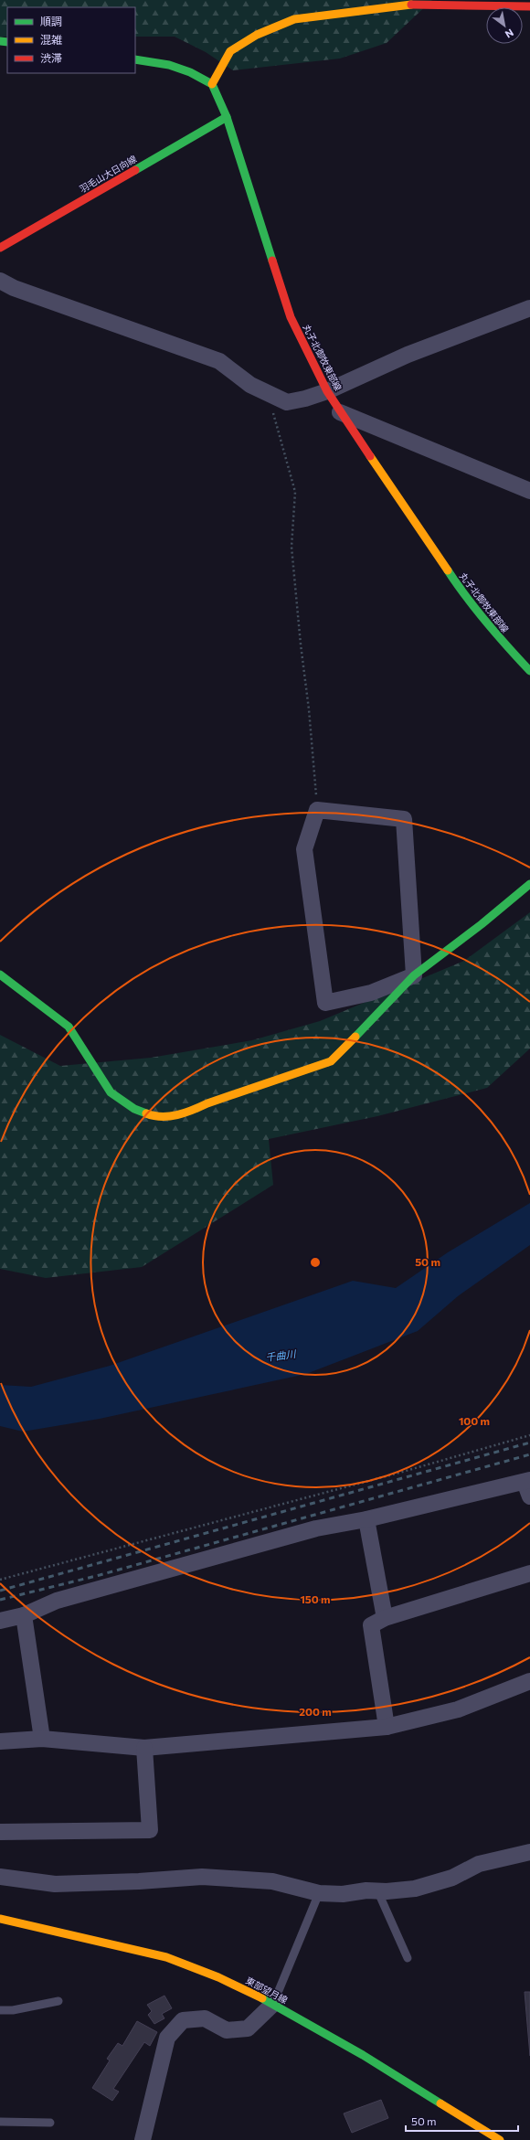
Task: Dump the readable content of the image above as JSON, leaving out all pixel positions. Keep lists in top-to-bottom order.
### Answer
{
  "streets": {
    "main road": ["羽毛山大日向線", "丸子北御牧東部線", "東部望月線"]
  },
  "crossings": [
    ["羽毛山大日向線", "丸子北御牧東部線"]
  ],
  "water": ["千曲川"],
  "legend": ["順調", "混雑", "渋滞"],
  "scale_bar": "50 m",
  "north": "bottom right",
  "rings": [
    "50 m",
    "100 m",
    "150 m",
    "200 m"
  ]
}
